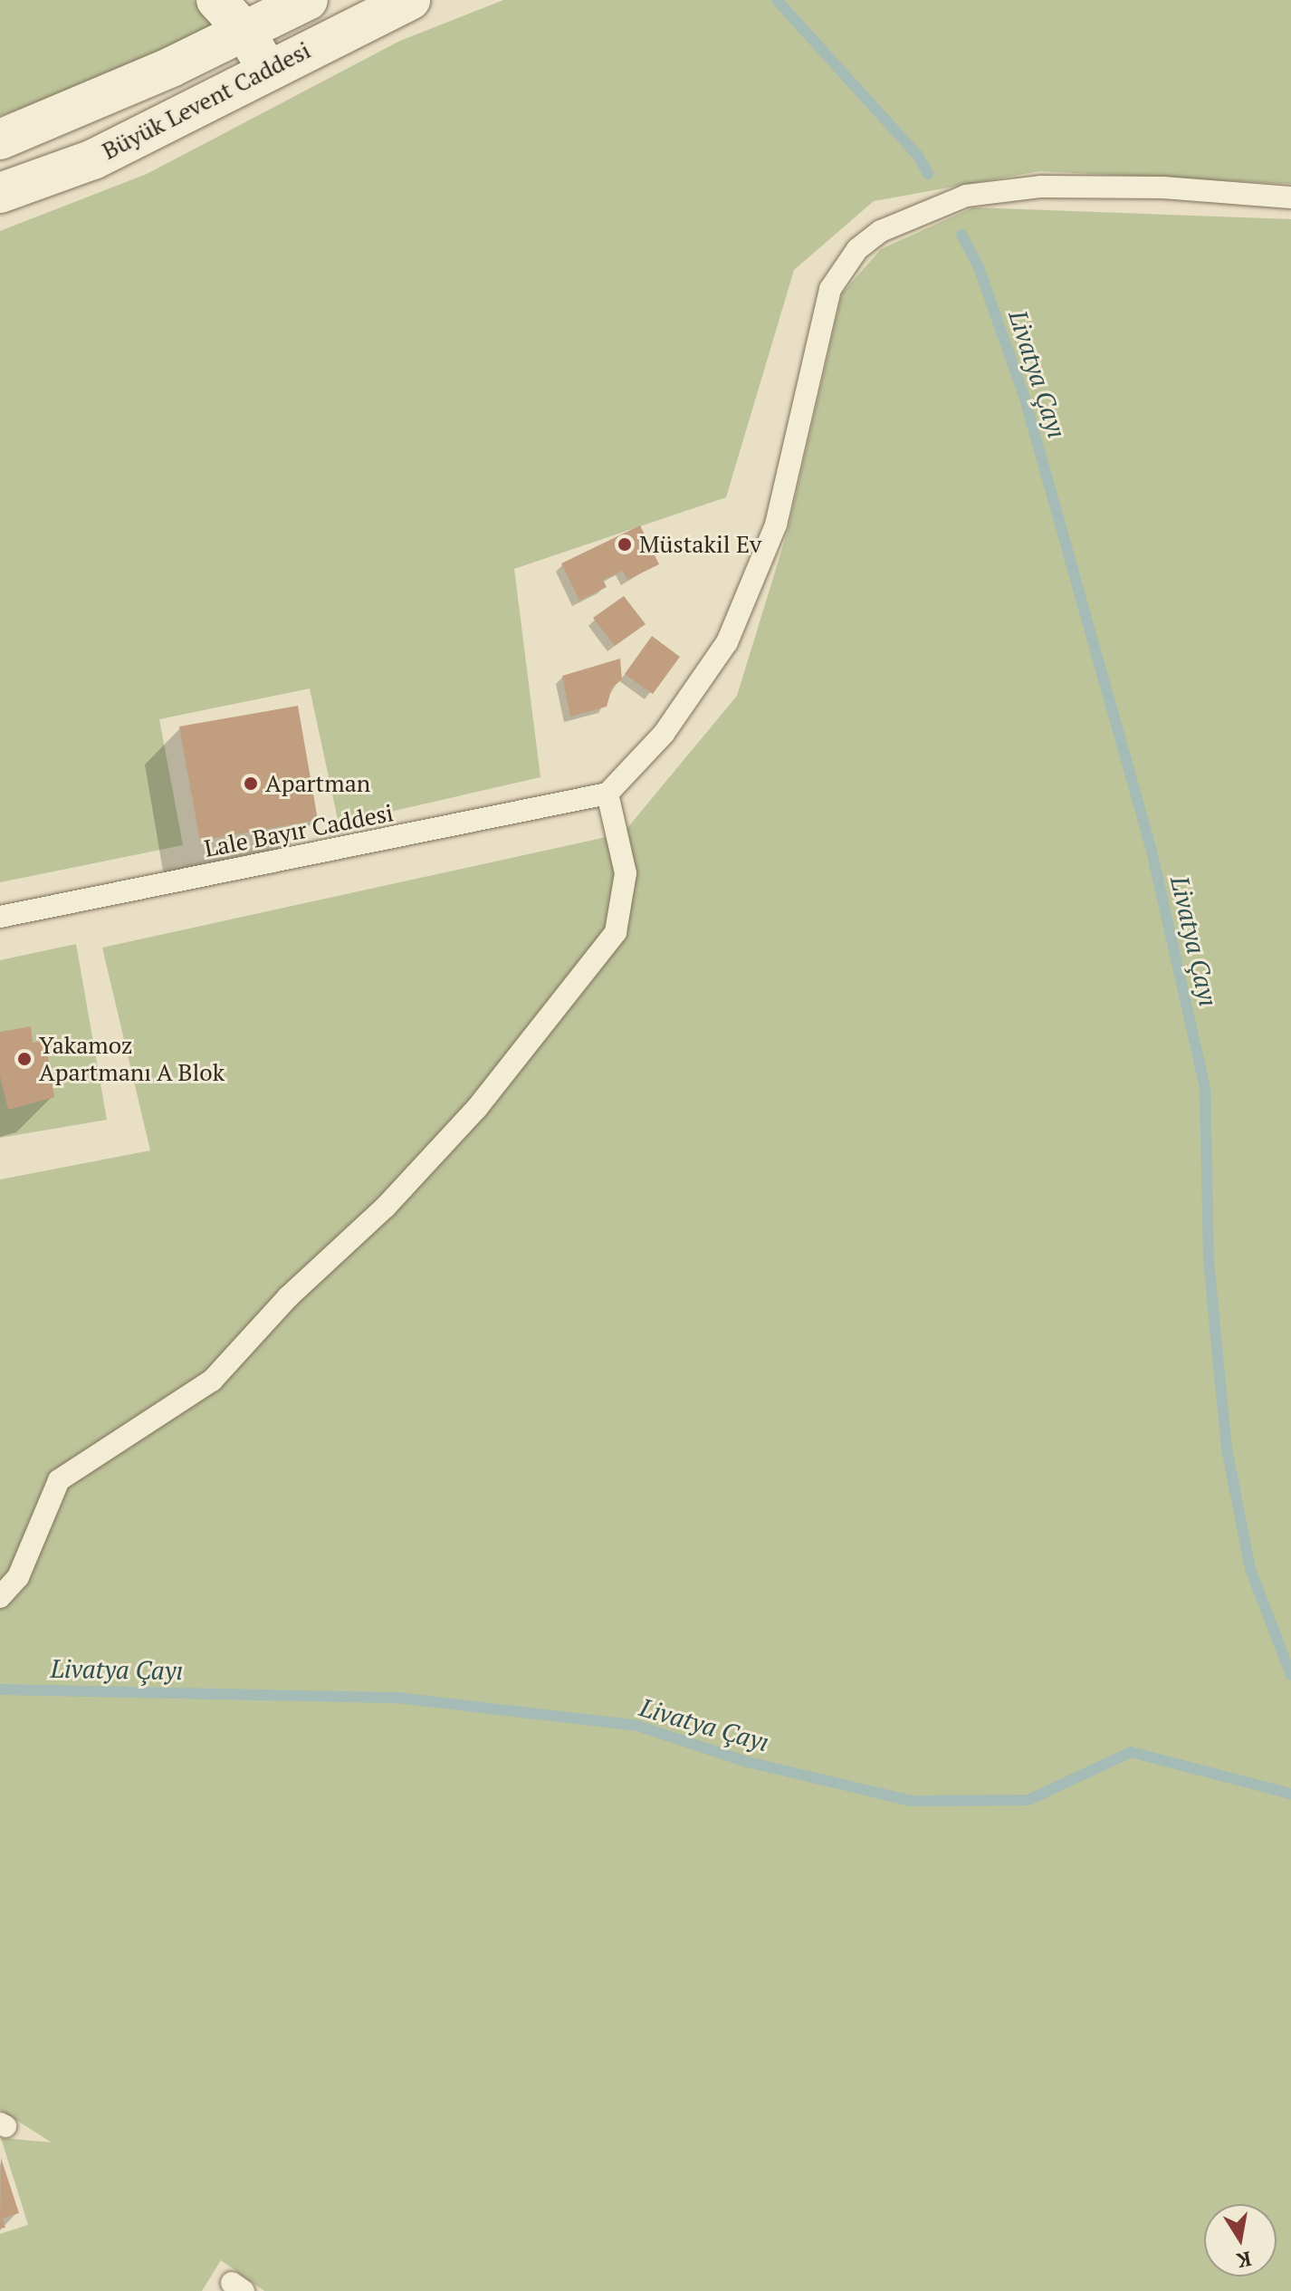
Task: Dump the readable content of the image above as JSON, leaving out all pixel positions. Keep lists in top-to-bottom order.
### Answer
{
  "streets": {
    "street": ["Büyük Levent Caddesi"],
    "lane": ["Lale Bayır Caddesi"]
  },
  "water": ["Livatya Çayı"],
  "places": ["Müstakil Ev", "Apartman", "Yakamoz Apartmanı A Blok"],
  "north": "bottom"
}
